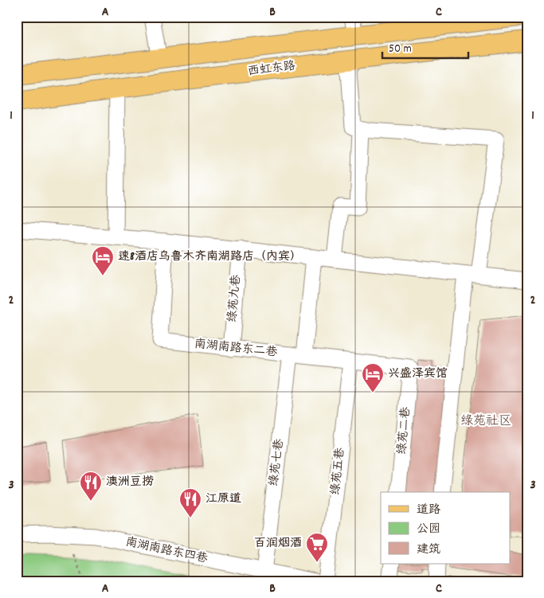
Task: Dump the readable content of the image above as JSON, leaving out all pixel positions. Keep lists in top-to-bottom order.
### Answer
{
  "streets": {
    "main road": ["西虹东路"],
    "street": [
      "绿苑九巷",
      "南湖南路东二巷",
      "绿苑二巷",
      "绿苑七巷",
      "绿苑五巷",
      "南湖南路东四巷"
    ]
  },
  "crossings": [
    ["绿苑九巷", "南湖南路东二巷"],
    ["南湖南路东二巷", "绿苑二巷"],
    ["南湖南路东二巷", "绿苑七巷"],
    ["南湖南路东二巷", "绿苑五巷"],
    ["绿苑七巷", "南湖南路东四巷"]
  ],
  "districts": ["绿苑社区"],
  "places": {
    "hotel": ["速8酒店乌鲁木齐南湖路店（内宾）", "兴盛泽宾馆"],
    "restaurant": ["澳洲豆捞", "江原道"],
    "supermarket": ["百润烟酒"]
  },
  "legend": ["道路", "公园", "建筑"],
  "scale_bar": "50 m",
  "grid": {
    "columns": ["A", "B", "C"],
    "rows": ["1", "2", "3"]
  }
}
